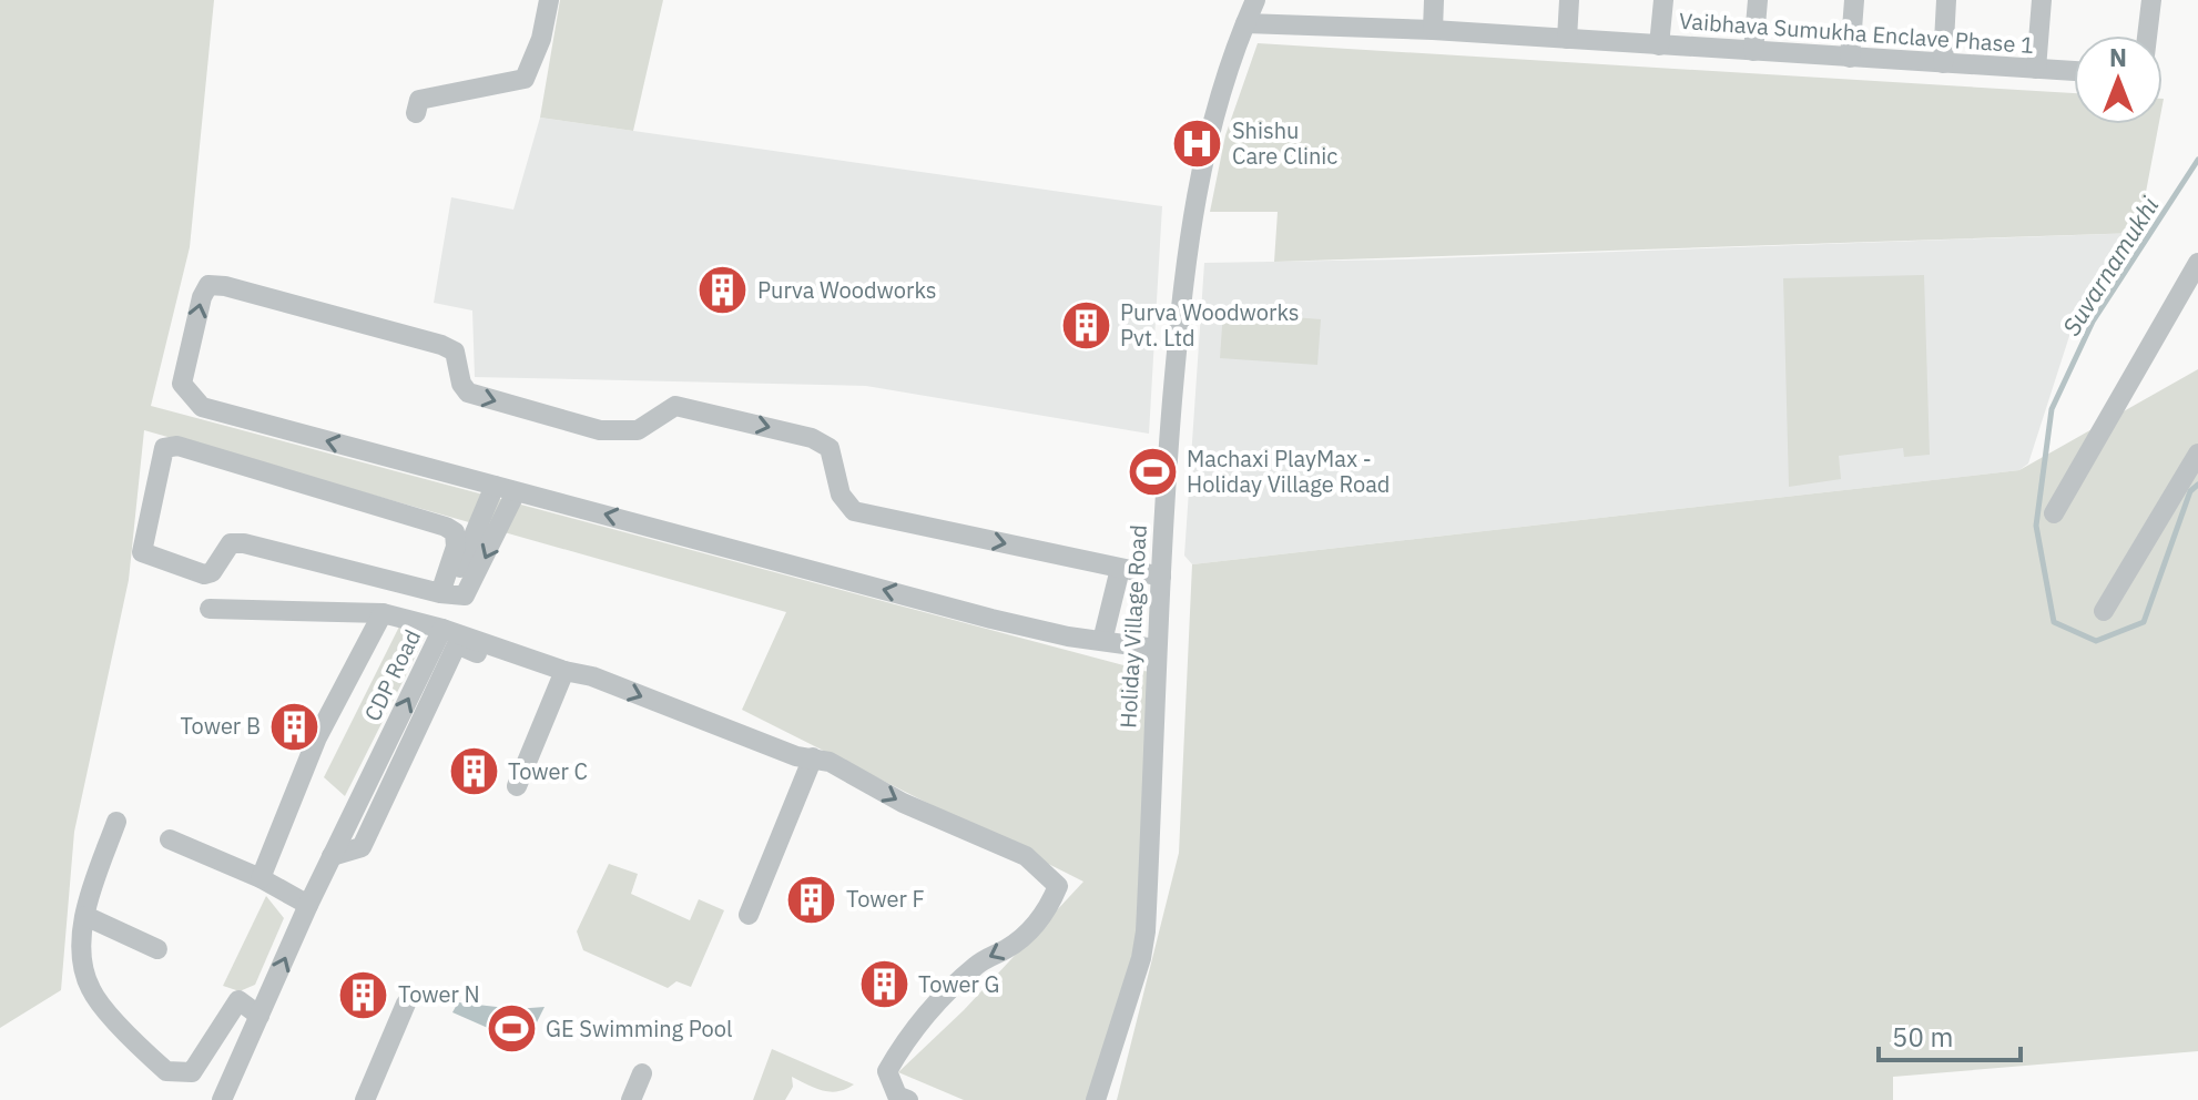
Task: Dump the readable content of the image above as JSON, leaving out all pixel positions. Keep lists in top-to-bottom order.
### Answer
{
  "streets": {
    "street": ["Vaibhava Sumukha Enclave Phase 1", "Holiday Village Road", "CDP Road"]
  },
  "crossings": [
    ["Vaibhava Sumukha Enclave Phase 1", "Holiday Village Road"]
  ],
  "water": ["Suvarnamukhi"],
  "places": {
    "hospital": ["Shishu Care Clinic"],
    "building": [
      "Purva Woodworks",
      "Purva Woodworks Pvt. Ltd",
      "Tower B",
      "Tower C",
      "Tower F",
      "Tower G",
      "Tower N"
    ],
    "sports": ["Machaxi PlayMax - Holiday Village Road", "GE Swimming Pool"]
  },
  "scale_bar": "50 m",
  "north": "top"
}
